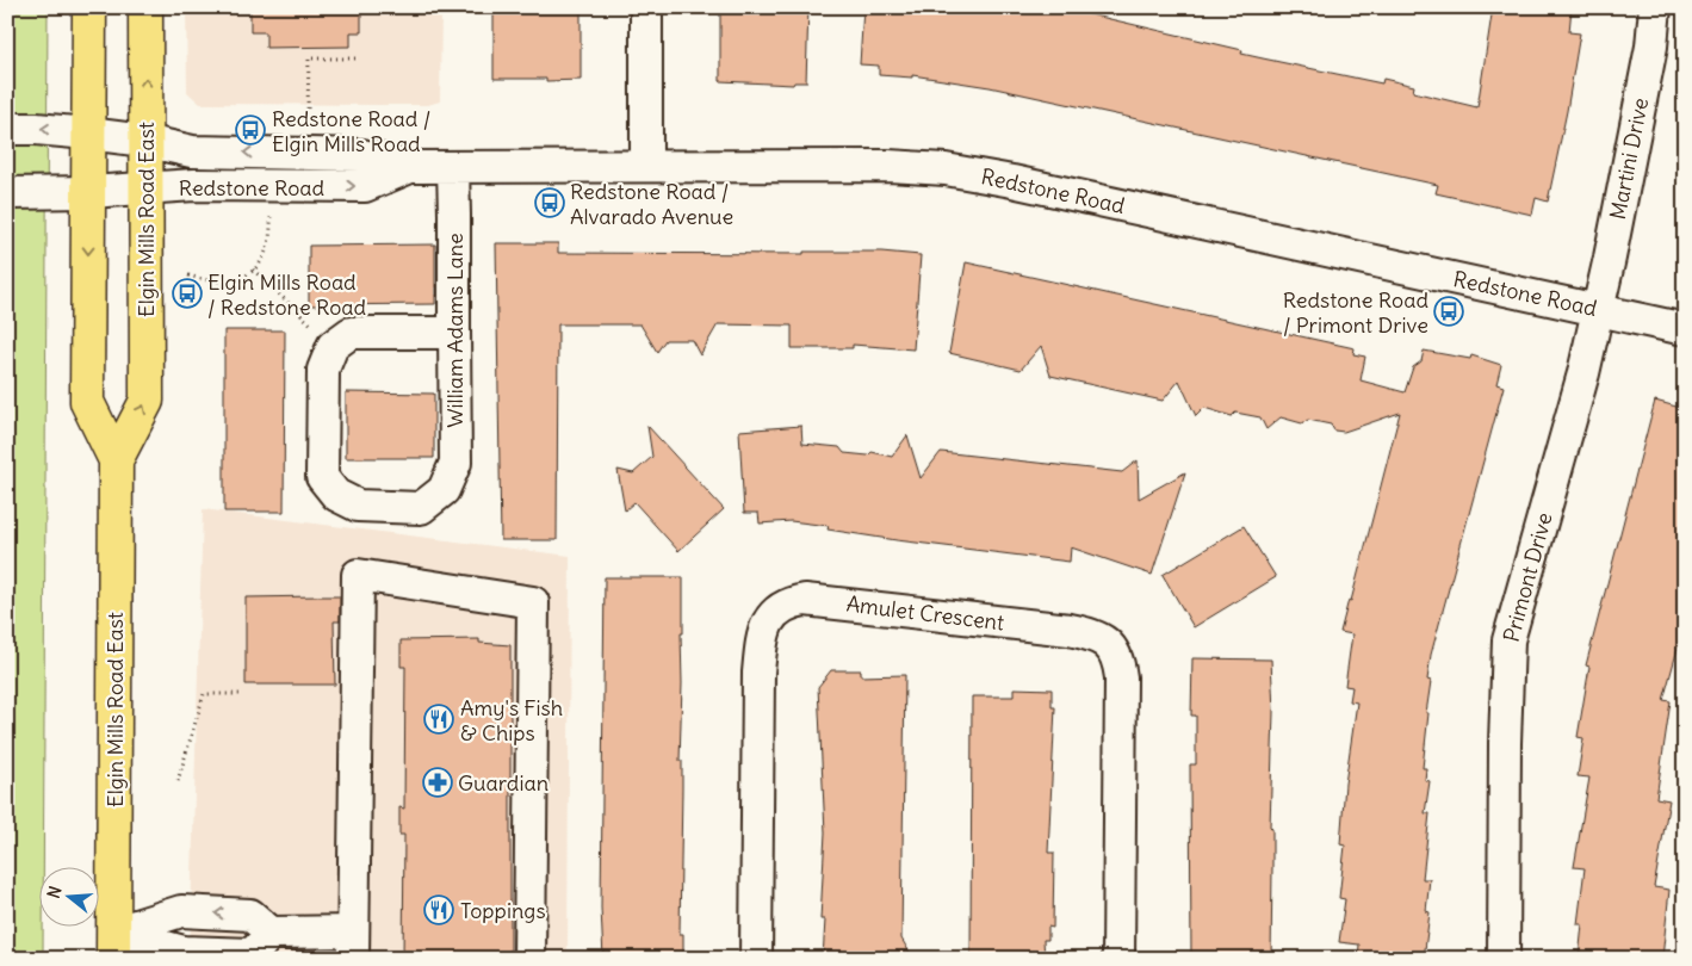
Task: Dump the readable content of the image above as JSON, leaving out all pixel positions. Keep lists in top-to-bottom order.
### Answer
{
  "streets": {
    "main road": ["Elgin Mills Road East"],
    "street": [
      "Martini Drive",
      "Redstone Road",
      "William Adams Lane",
      "Primont Drive",
      "Amulet Crescent"
    ]
  },
  "crossings": [
    ["Martini Drive", "Redstone Road"],
    ["Martini Drive", "Primont Drive"],
    ["Redstone Road", "Elgin Mills Road East"],
    ["Redstone Road", "William Adams Lane"],
    ["Redstone Road", "Primont Drive"]
  ],
  "places": {
    "bus stop": [
      "Redstone Road / Elgin Mills Road",
      "Redstone Road / Alvarado Avenue",
      "Elgin Mills Road / Redstone Road",
      "Redstone Road / Primont Drive"
    ],
    "restaurant": ["Amy's Fish & Chips", "Toppings"],
    "pharmacy": ["Guardian"]
  },
  "north": "left"
}
